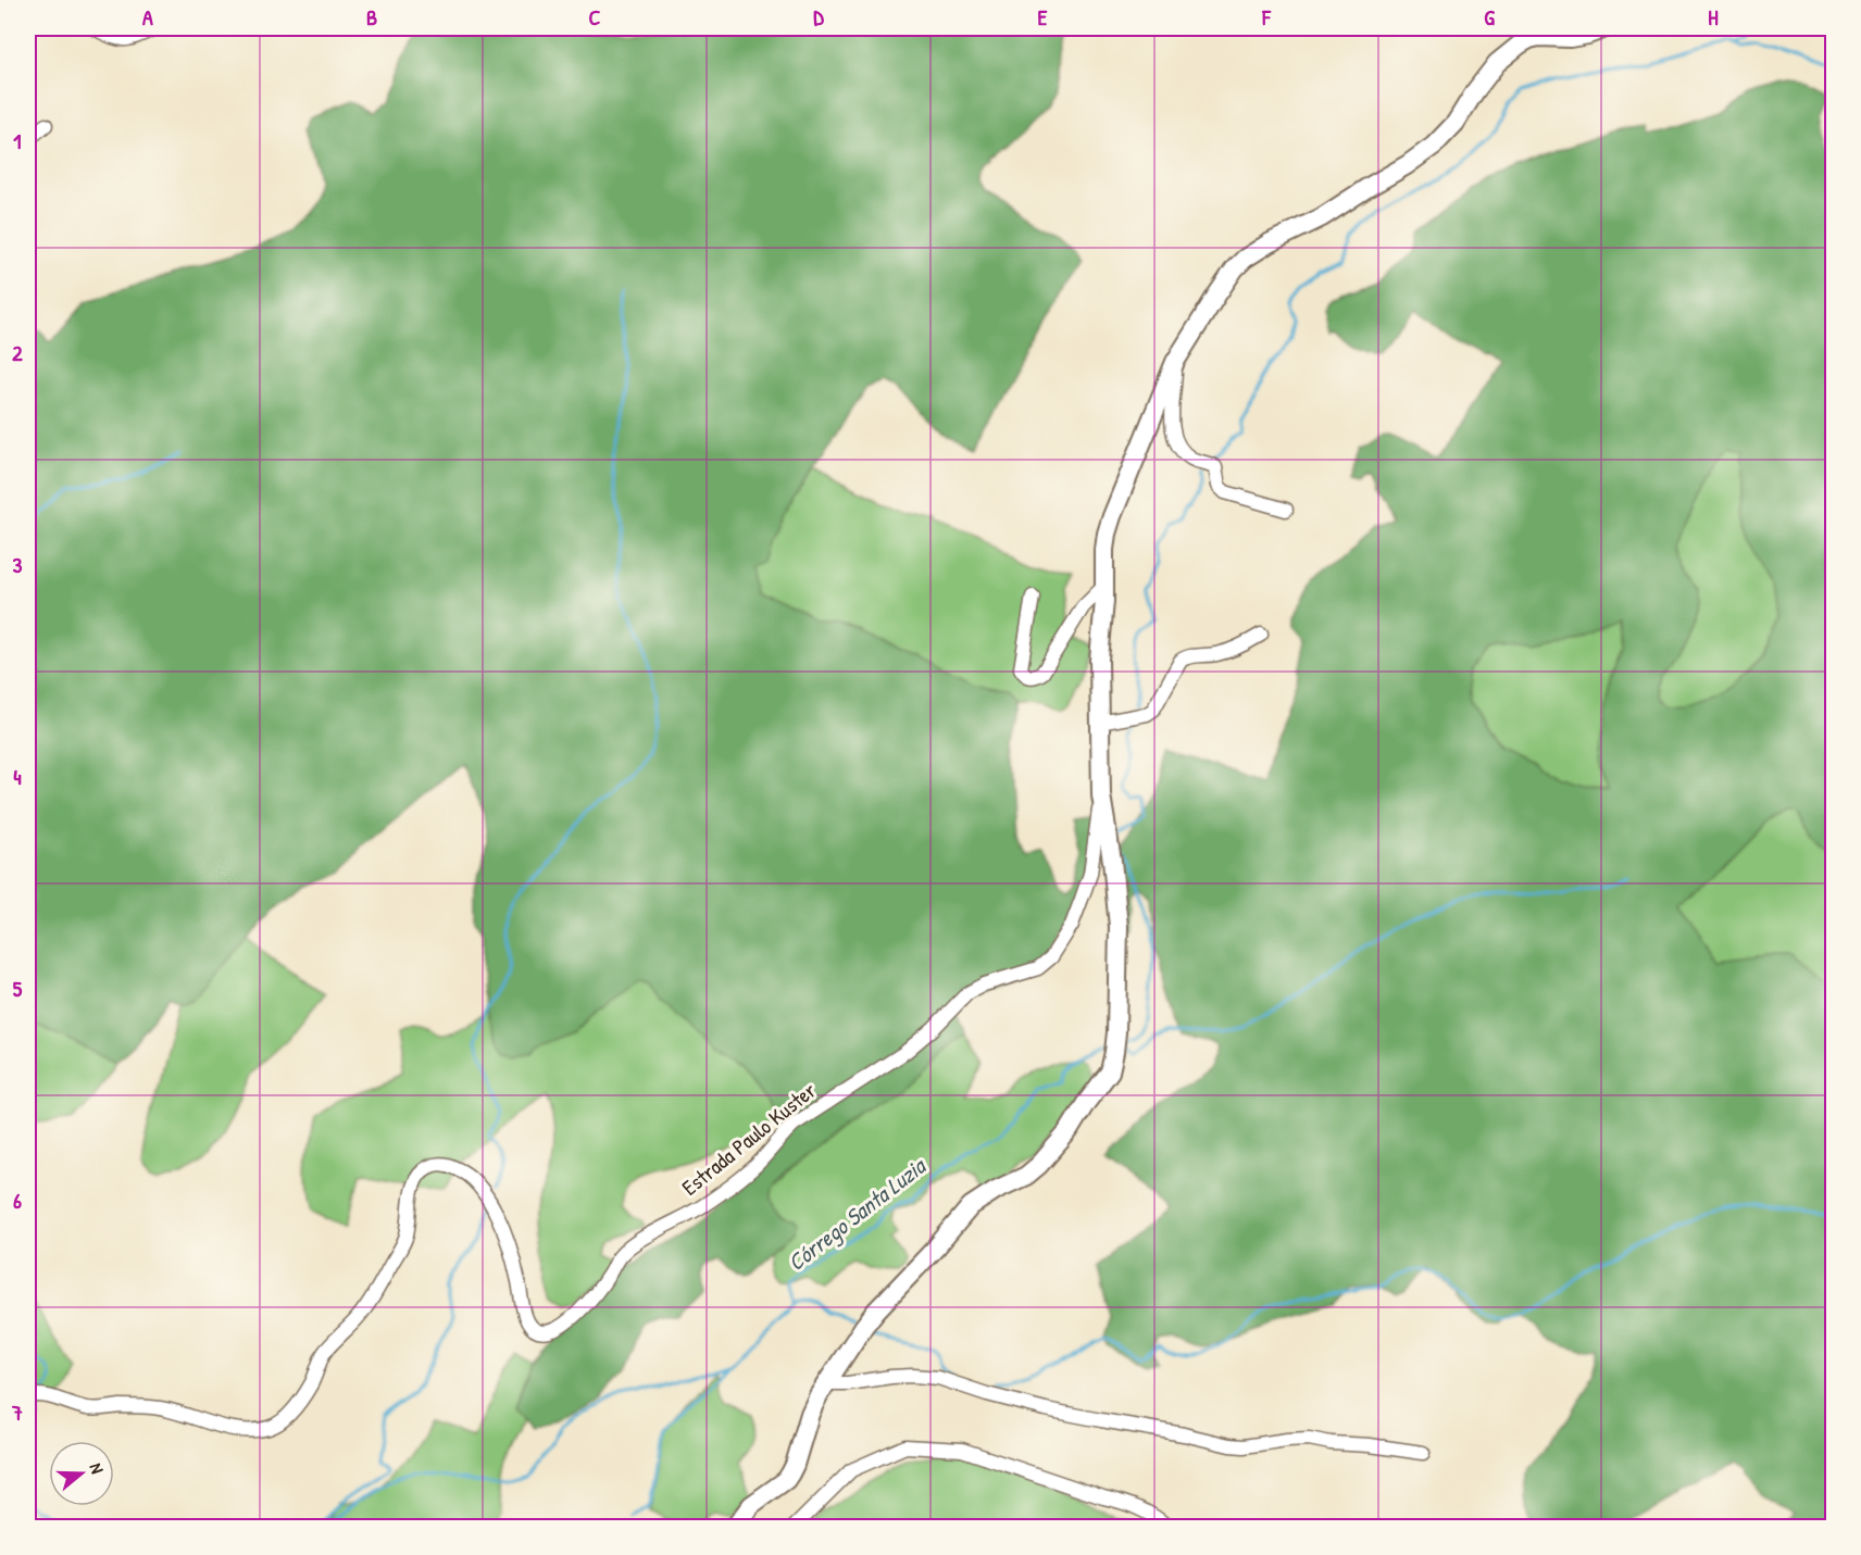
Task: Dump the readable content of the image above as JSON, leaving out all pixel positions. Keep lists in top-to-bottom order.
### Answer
{
  "streets": {
    "street": ["Estrada Paulo Kuster"]
  },
  "water": ["Córrego Santa Luzia"],
  "north": "right",
  "grid": {
    "columns": [
      "A",
      "B",
      "C",
      "D",
      "E",
      "F",
      "G",
      "H"
    ],
    "rows": [
      "1",
      "2",
      "3",
      "4",
      "5",
      "6",
      "7"
    ]
  }
}
